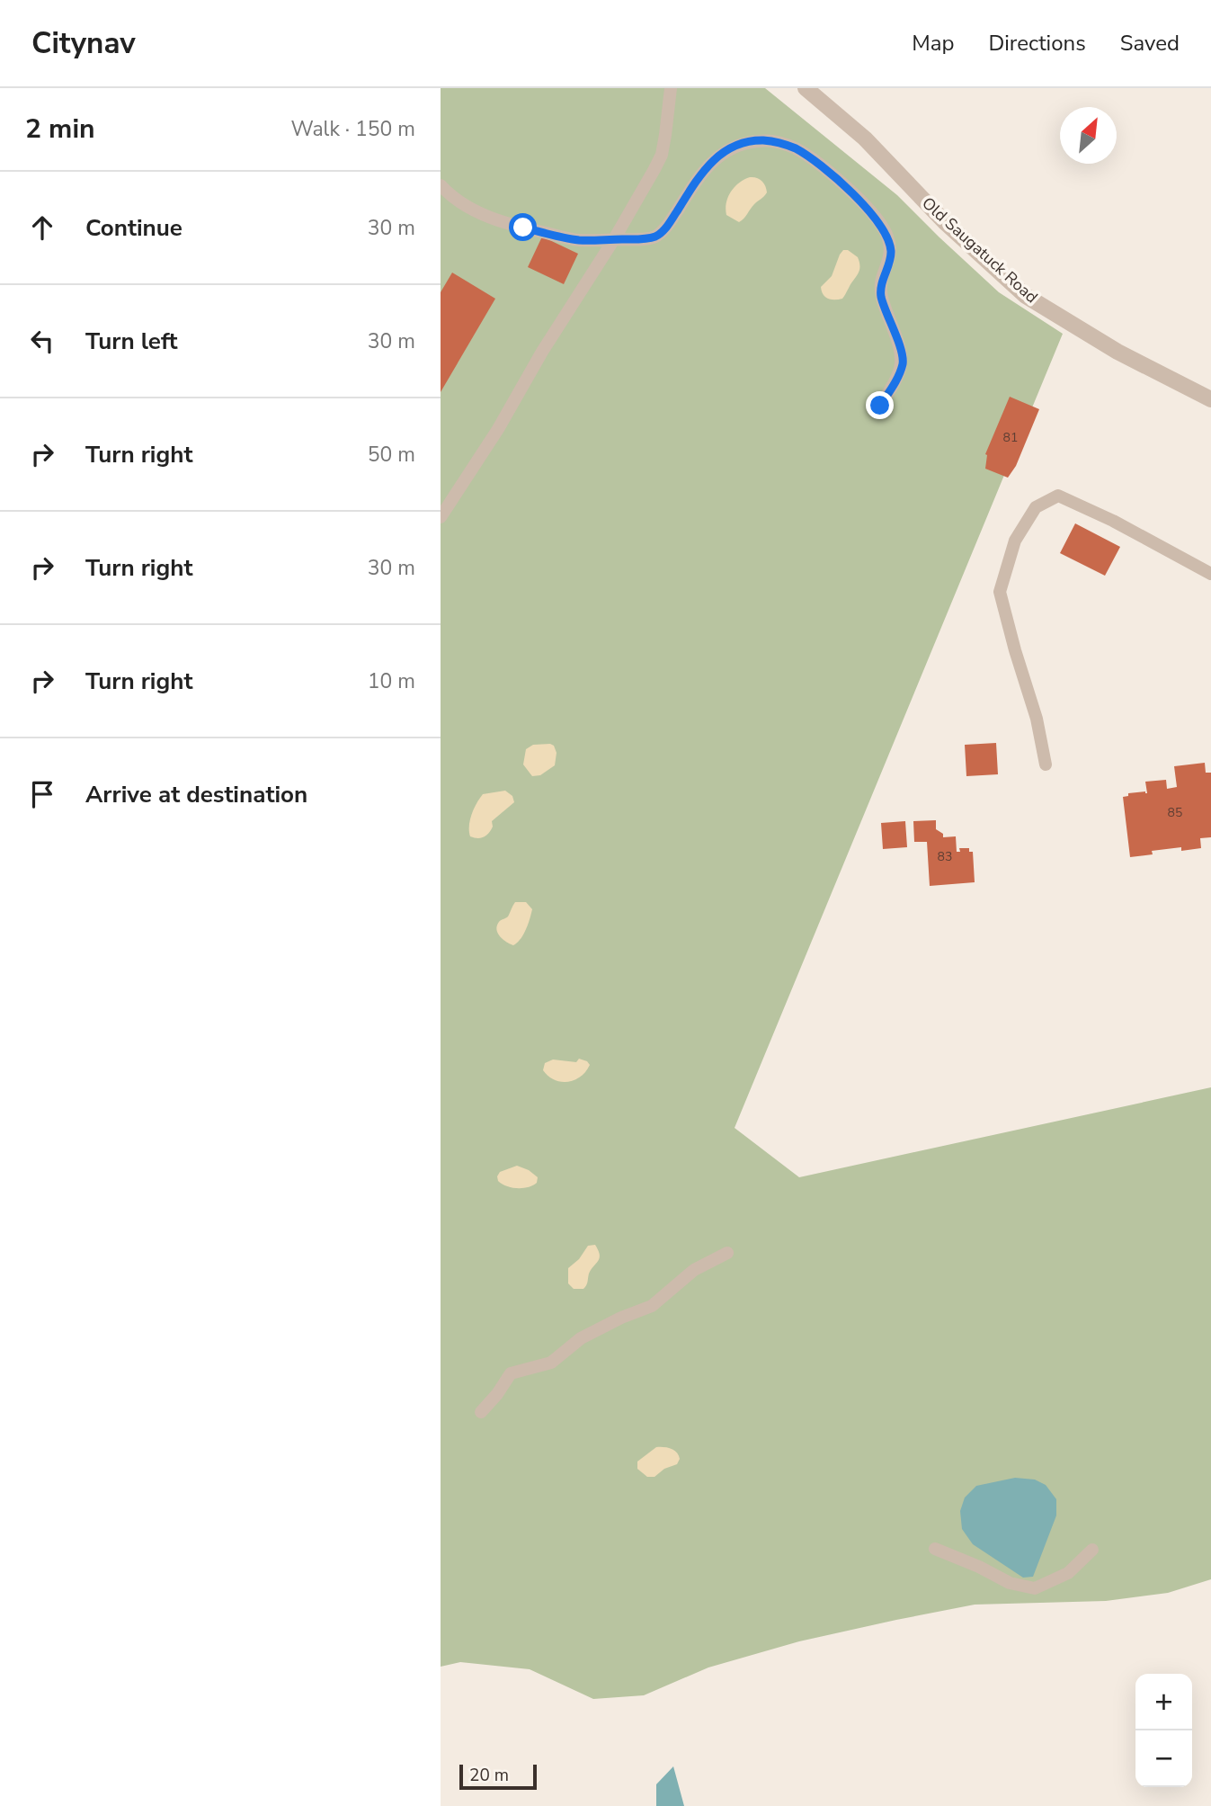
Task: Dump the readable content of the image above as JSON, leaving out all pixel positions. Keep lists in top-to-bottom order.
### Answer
{
  "streets": {
    "street": ["Old Saugatuck Road"]
  },
  "house_numbers": ["81", "85", "83"],
  "scale_bar": "20 m",
  "north": "top right",
  "page": {
    "header": "Citynav",
    "nav": ["Map", "Directions", "Saved"],
    "heading": ["2 min", "Walk · 150 m"],
    "list": [
      ["Continue", "30 m"],
      ["Turn left", "30 m"],
      ["Turn right", "50 m"],
      ["Turn right", "30 m"],
      ["Turn right", "10 m"],
      "Arrive at destination"
    ],
    "map_buttons": ["+", "−"],
    "scale": "20 m"
  }
}
